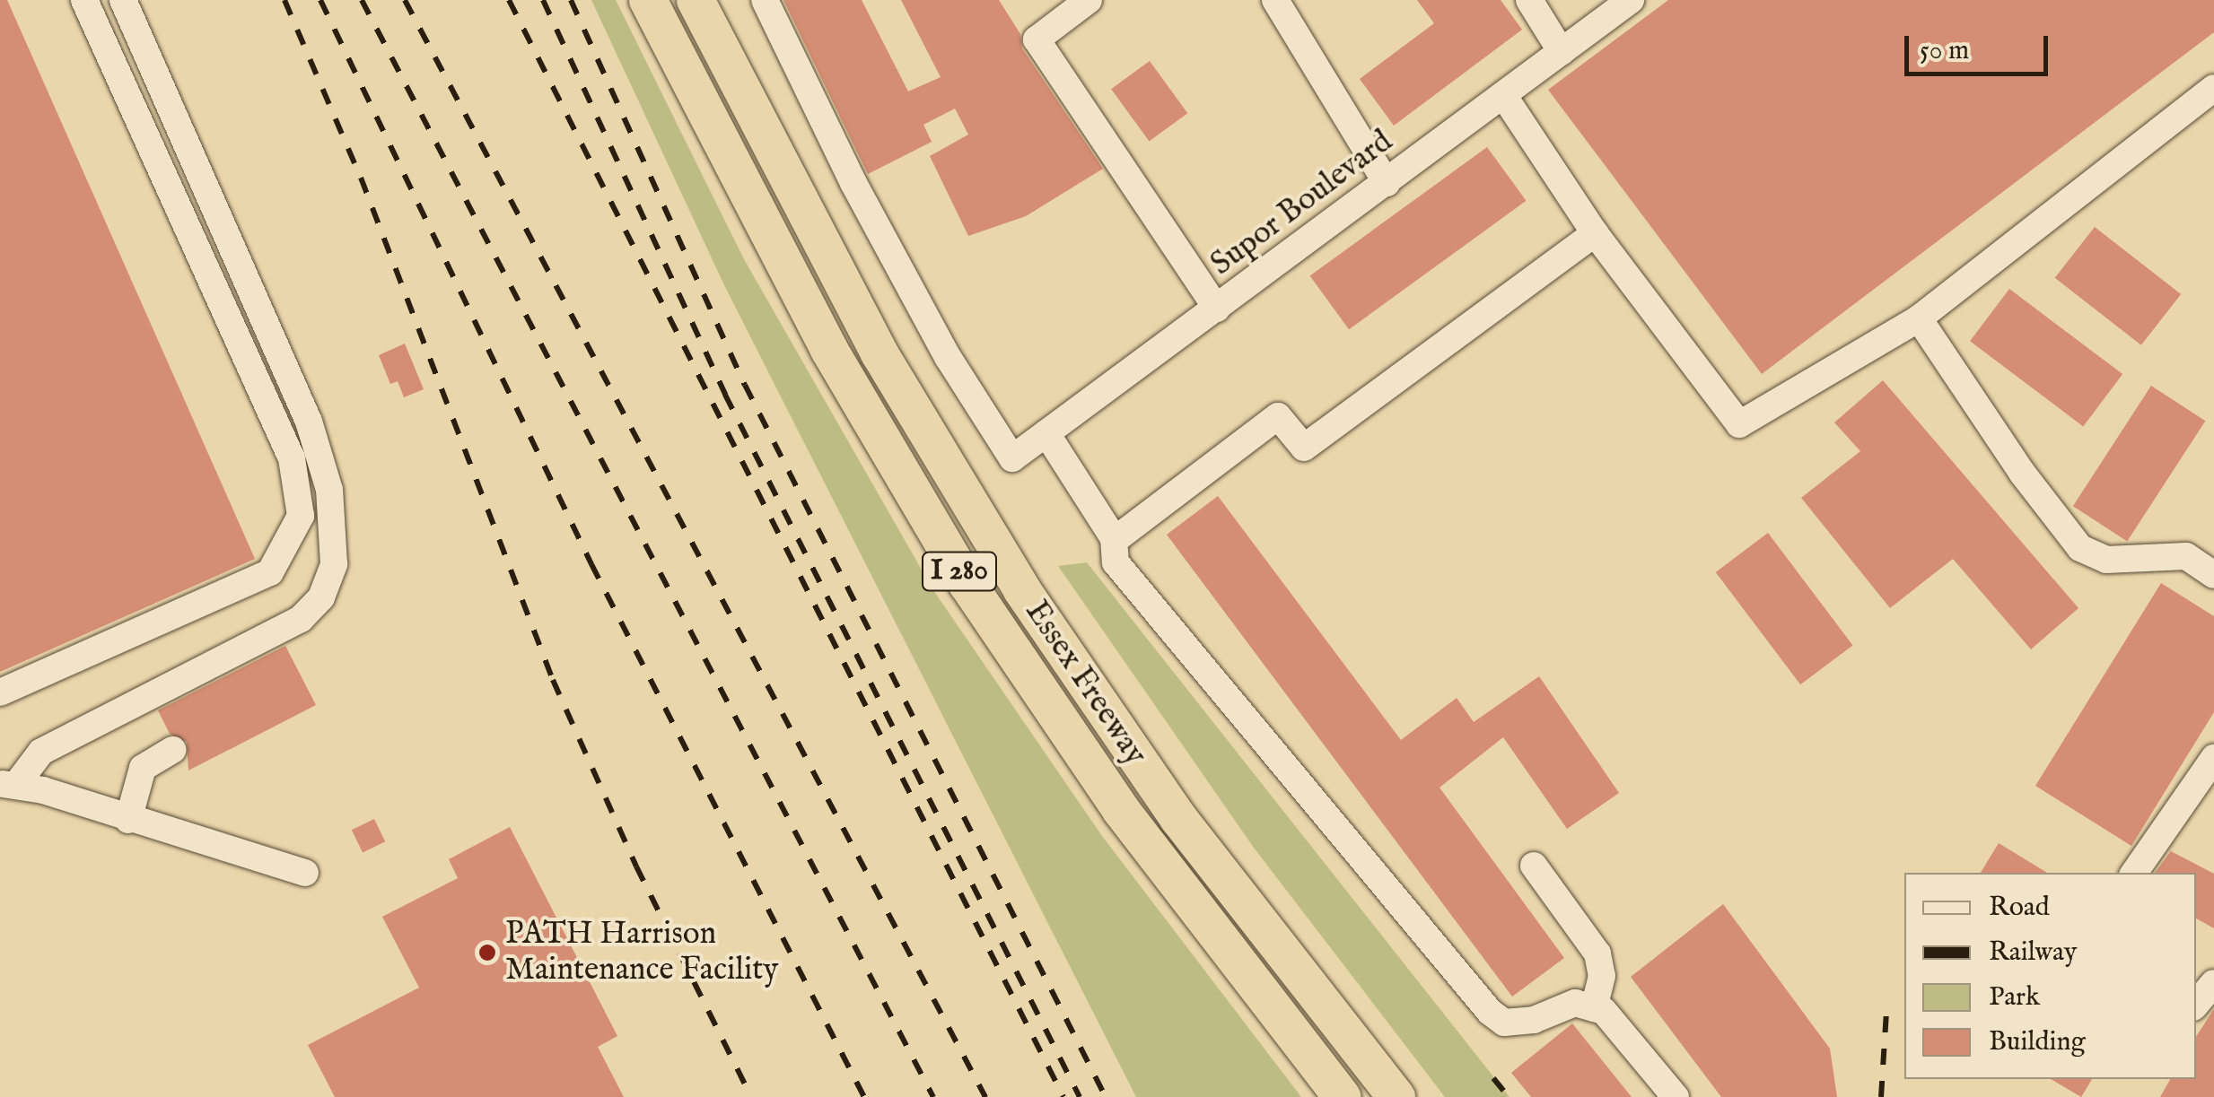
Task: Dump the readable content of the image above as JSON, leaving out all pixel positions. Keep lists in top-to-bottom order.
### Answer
{
  "streets": {
    "highway": ["I 280", "Essex Freeway"],
    "street": ["Supor Boulevard"]
  },
  "places": ["PATH Harrison Maintenance Facility"],
  "legend": [
    "Road",
    "Railway",
    "Park",
    "Building"
  ],
  "scale_bar": "50 m"
}
